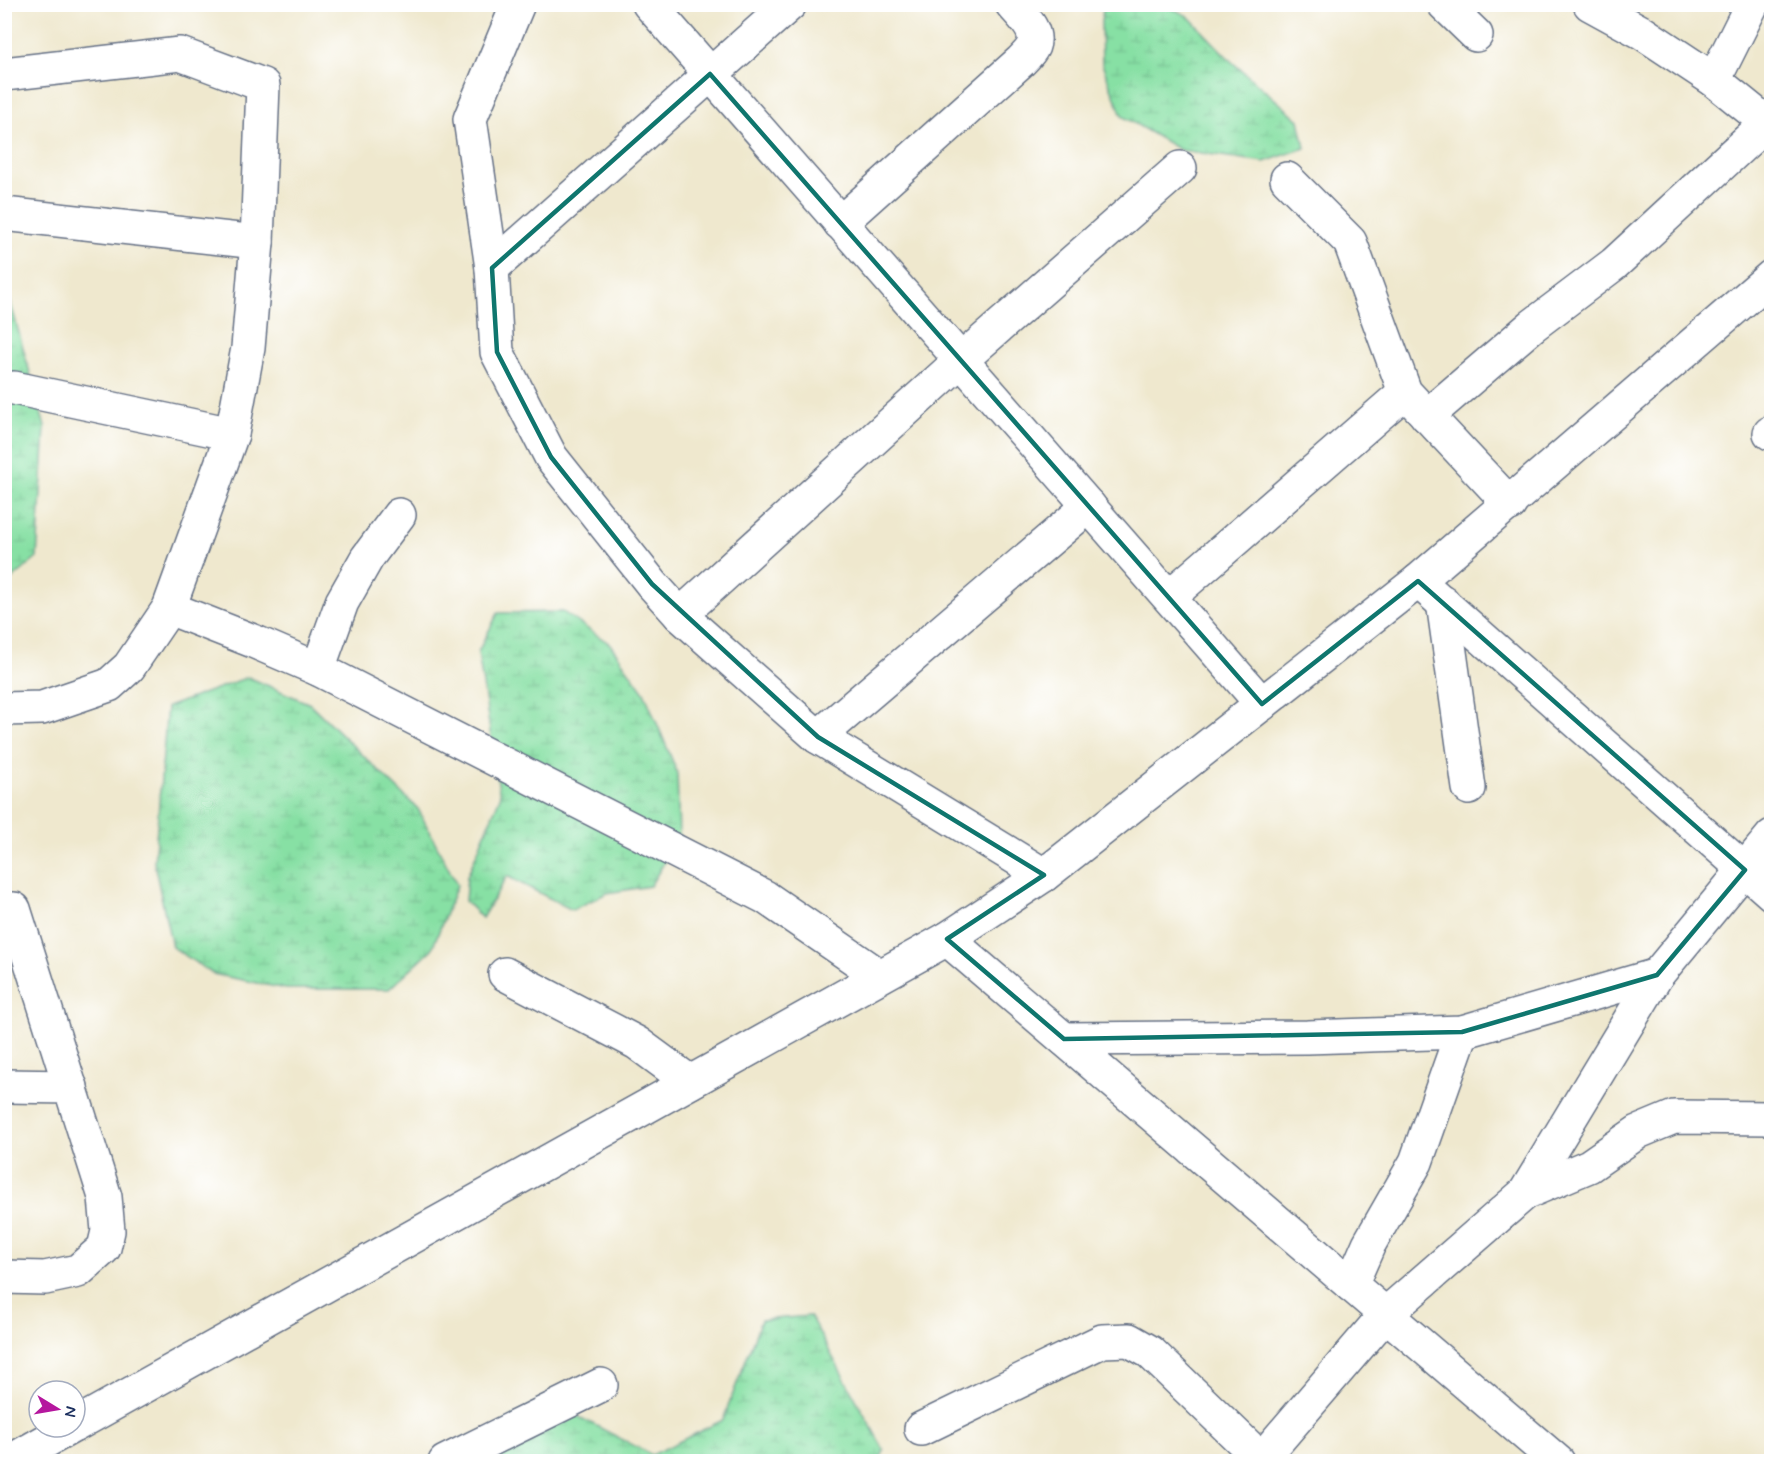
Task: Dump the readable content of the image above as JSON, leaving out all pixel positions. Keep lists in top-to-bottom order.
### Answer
{
  "north": "right"
}
